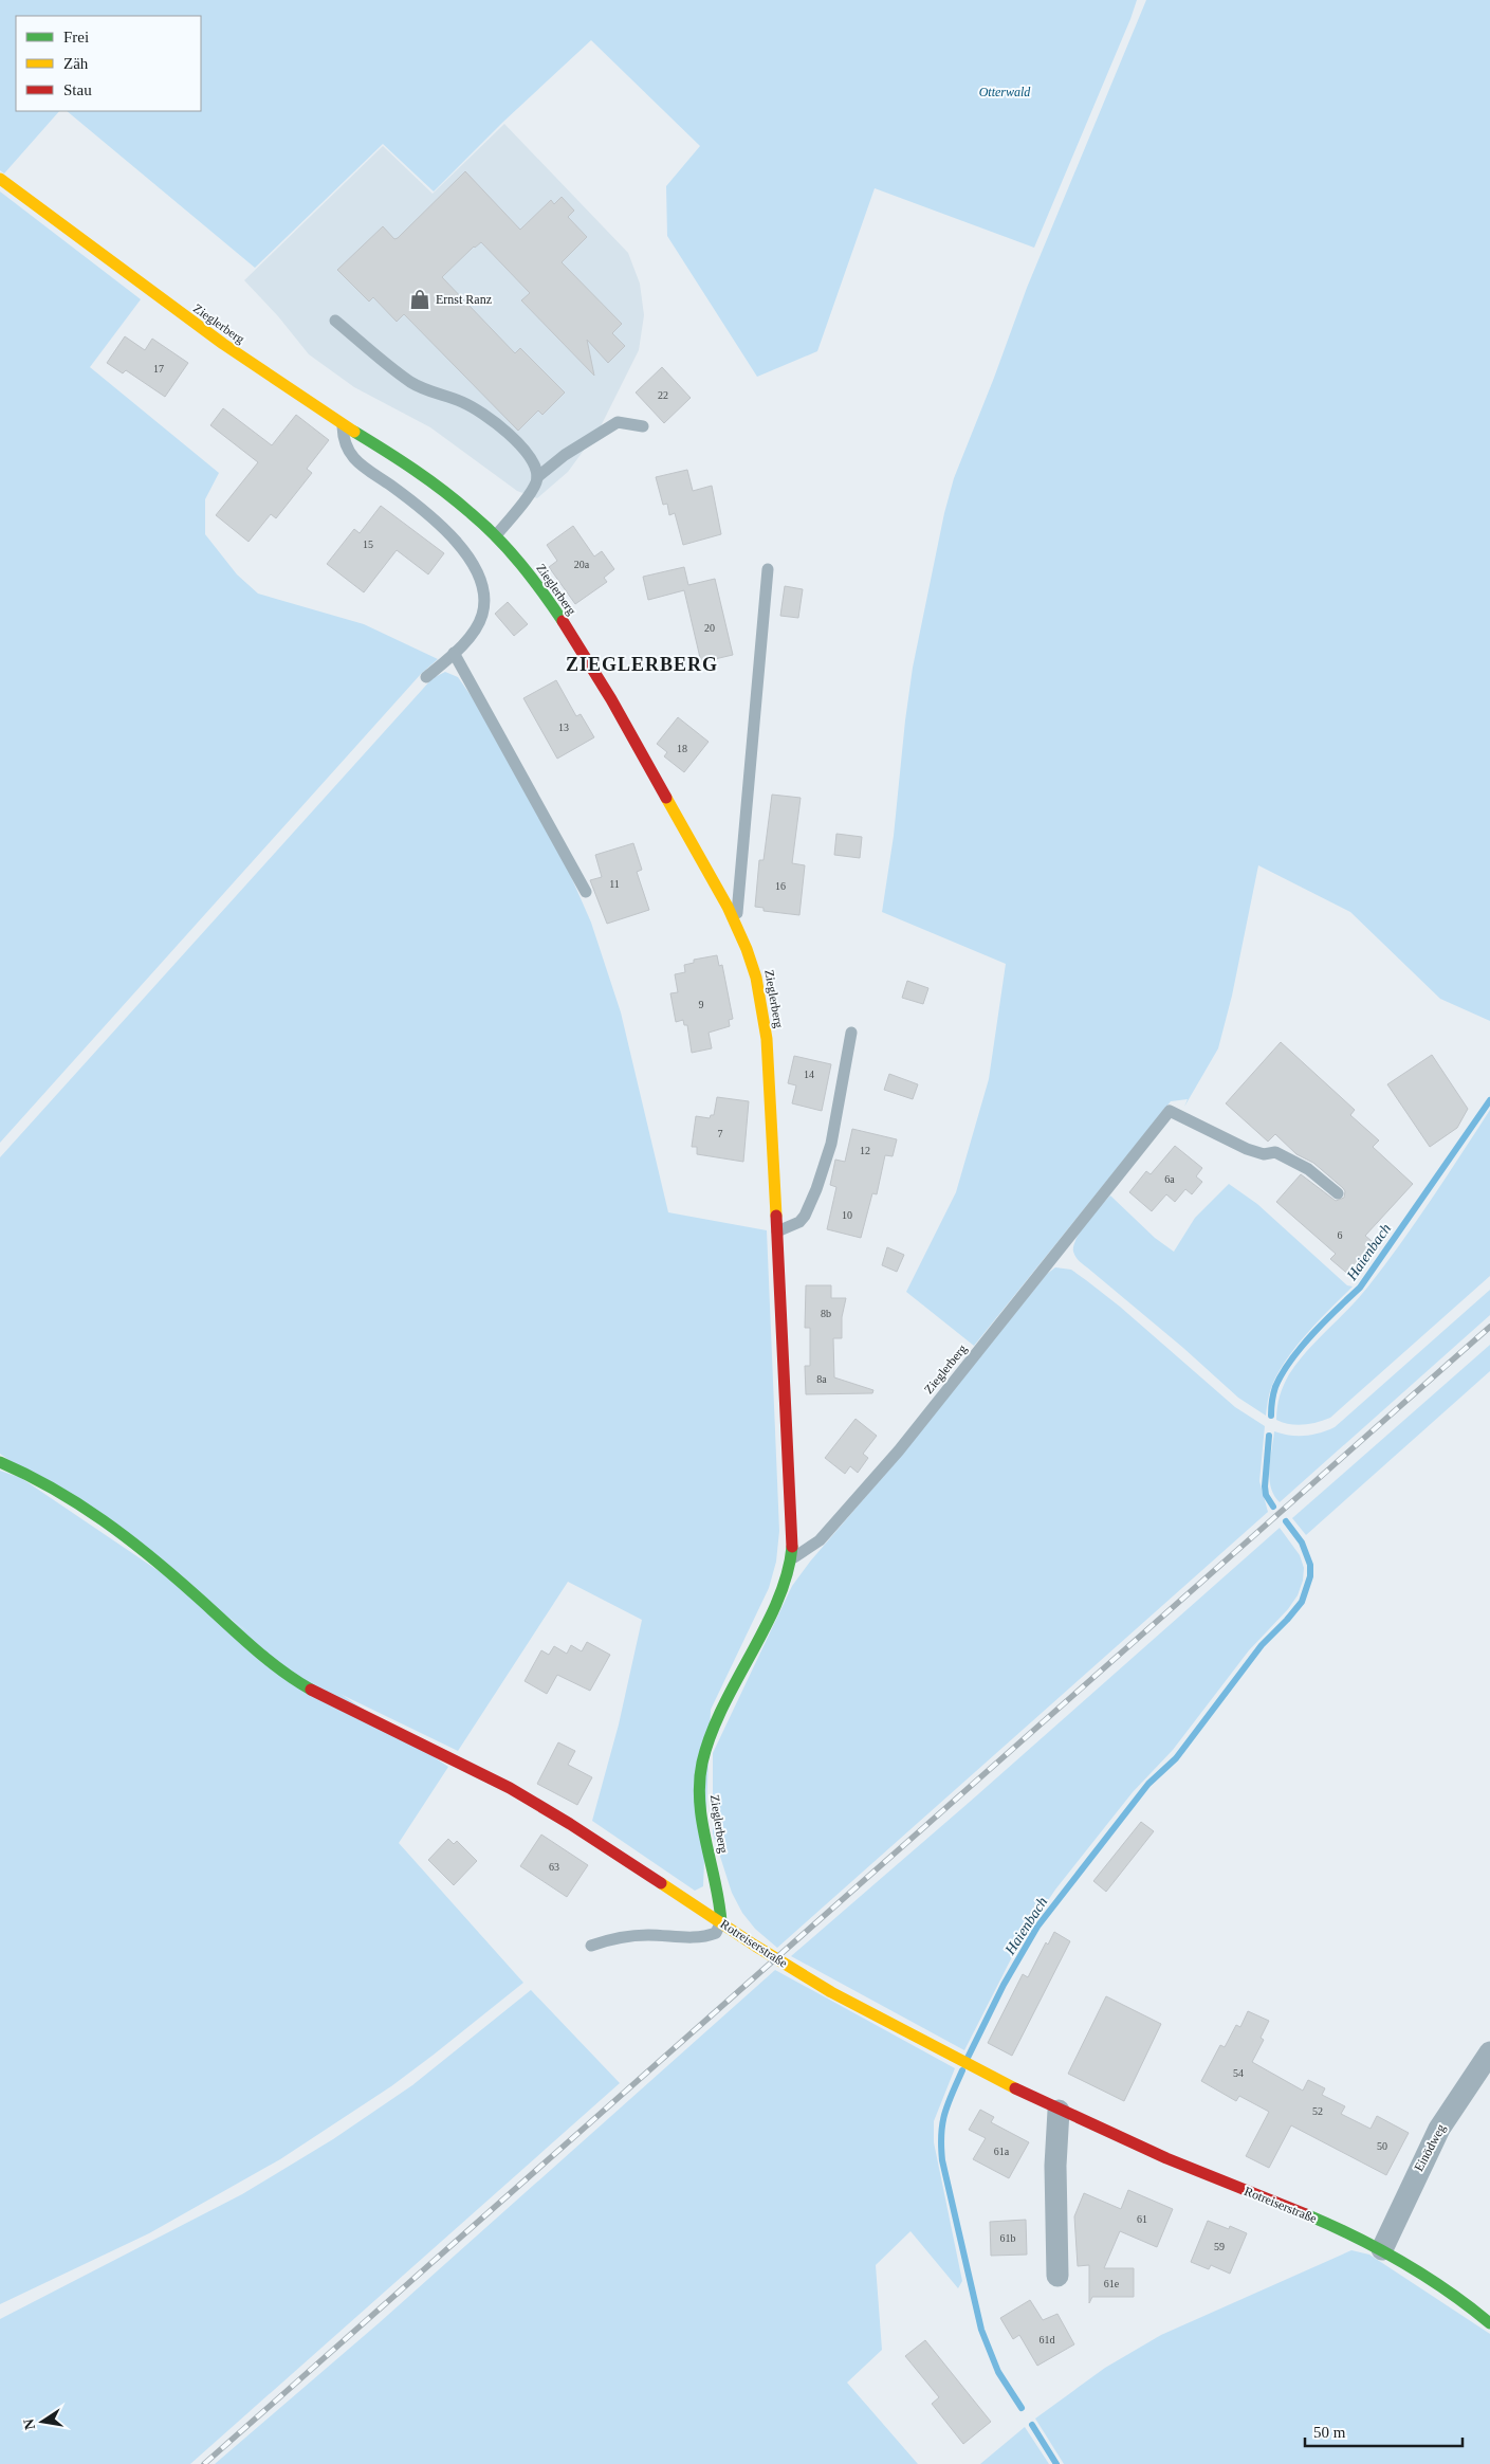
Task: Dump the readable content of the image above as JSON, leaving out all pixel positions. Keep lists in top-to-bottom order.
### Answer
{
  "streets": {
    "street": ["Zieglerberg", "Rotreiserstraße", "Einödweg"]
  },
  "crossings": [
    ["Zieglerberg", "Rotreiserstraße"],
    ["Rotreiserstraße", "Einödweg"]
  ],
  "districts": ["ZIEGLERBERG"],
  "water": ["Haienbach"],
  "parks": ["Otterwald"],
  "places": {
    "shop": ["Ernst Ranz"]
  },
  "house_numbers": [
    "17",
    "22",
    "15",
    "20a",
    "20",
    "13",
    "18",
    "11",
    "16",
    "9",
    "14",
    "7",
    "12",
    "6a",
    "10",
    "6",
    "8b",
    "8a",
    "63",
    "54",
    "52",
    "50",
    "61a",
    "61",
    "61b",
    "59",
    "61e",
    "61d"
  ],
  "legend": ["Frei", "Zäh", "Stau"],
  "scale_bar": "50 m",
  "north": "left"
}
